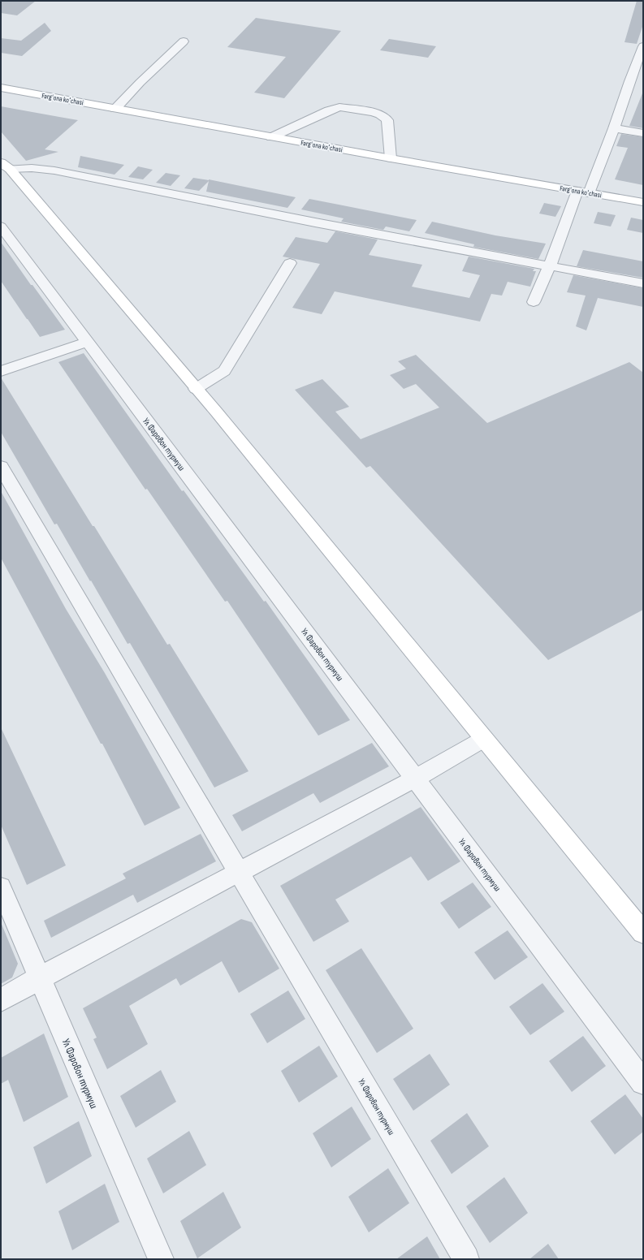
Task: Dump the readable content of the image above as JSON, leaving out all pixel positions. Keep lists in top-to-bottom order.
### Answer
{
  "streets": {
    "main road": ["Fargʻona koʻchasi"],
    "street": ["Ул Фаровон турмуш"]
  }
}
